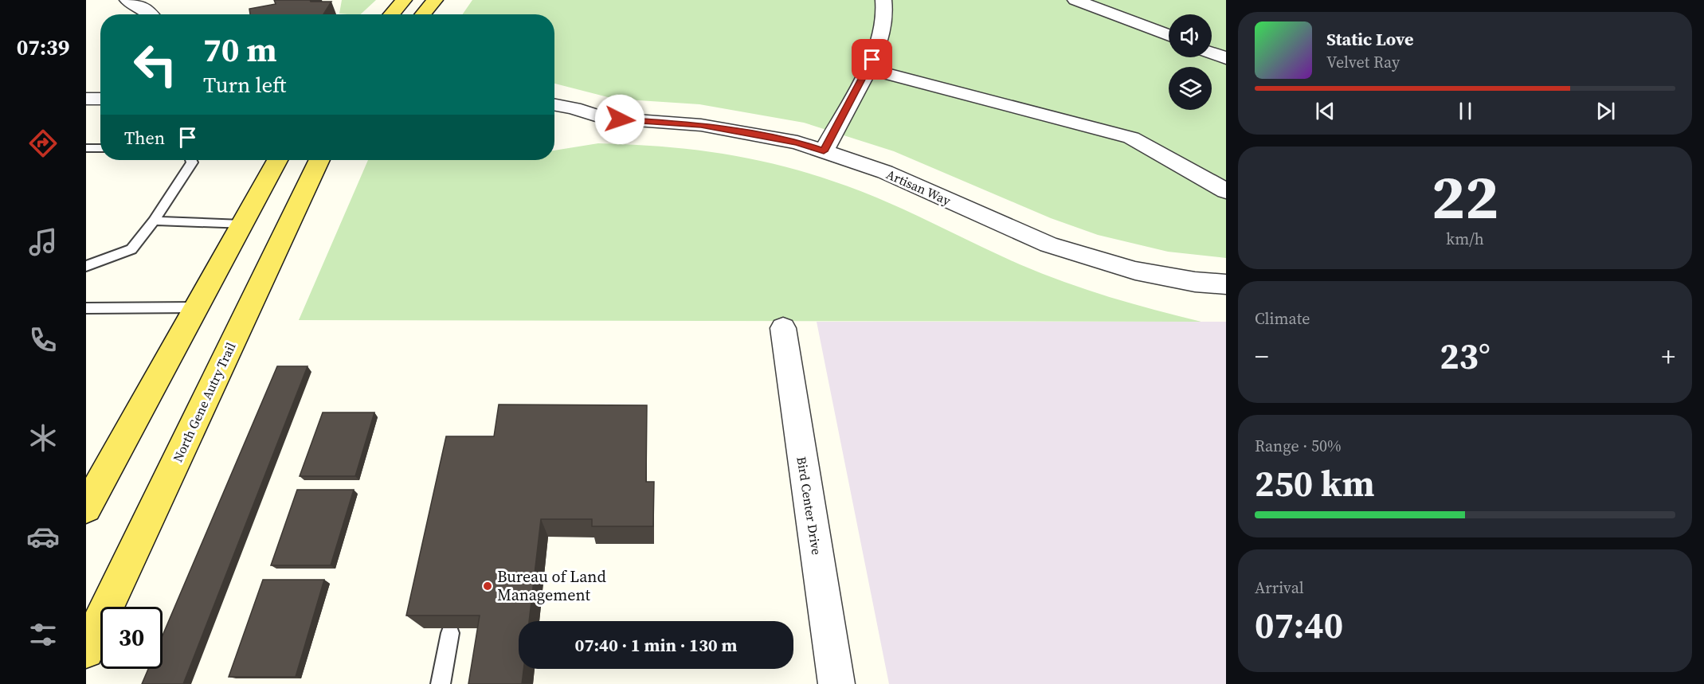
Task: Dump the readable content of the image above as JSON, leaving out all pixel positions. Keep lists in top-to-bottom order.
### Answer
{
  "streets": {
    "main road": ["North Gene Autry Trail"],
    "street": ["Artisan Way", "Bird Center Drive"]
  },
  "places": ["Bureau of Land Management"],
  "page": {
    "tabs": "07:39",
    "turn": ["70 m", "Turn left"],
    "song": ["Static Love", "Velvet Ray"],
    "then": "Then",
    "tile": [
      ["22", "km/h"],
      "Climate",
      ["Range · 50%", "250 km"],
      ["Arrival", "07:40"]
    ],
    "heat": ["−", "23°", "+"],
    "limit": "30",
    "trip": "07:40 · 1 min · 130 m"
  }
}
